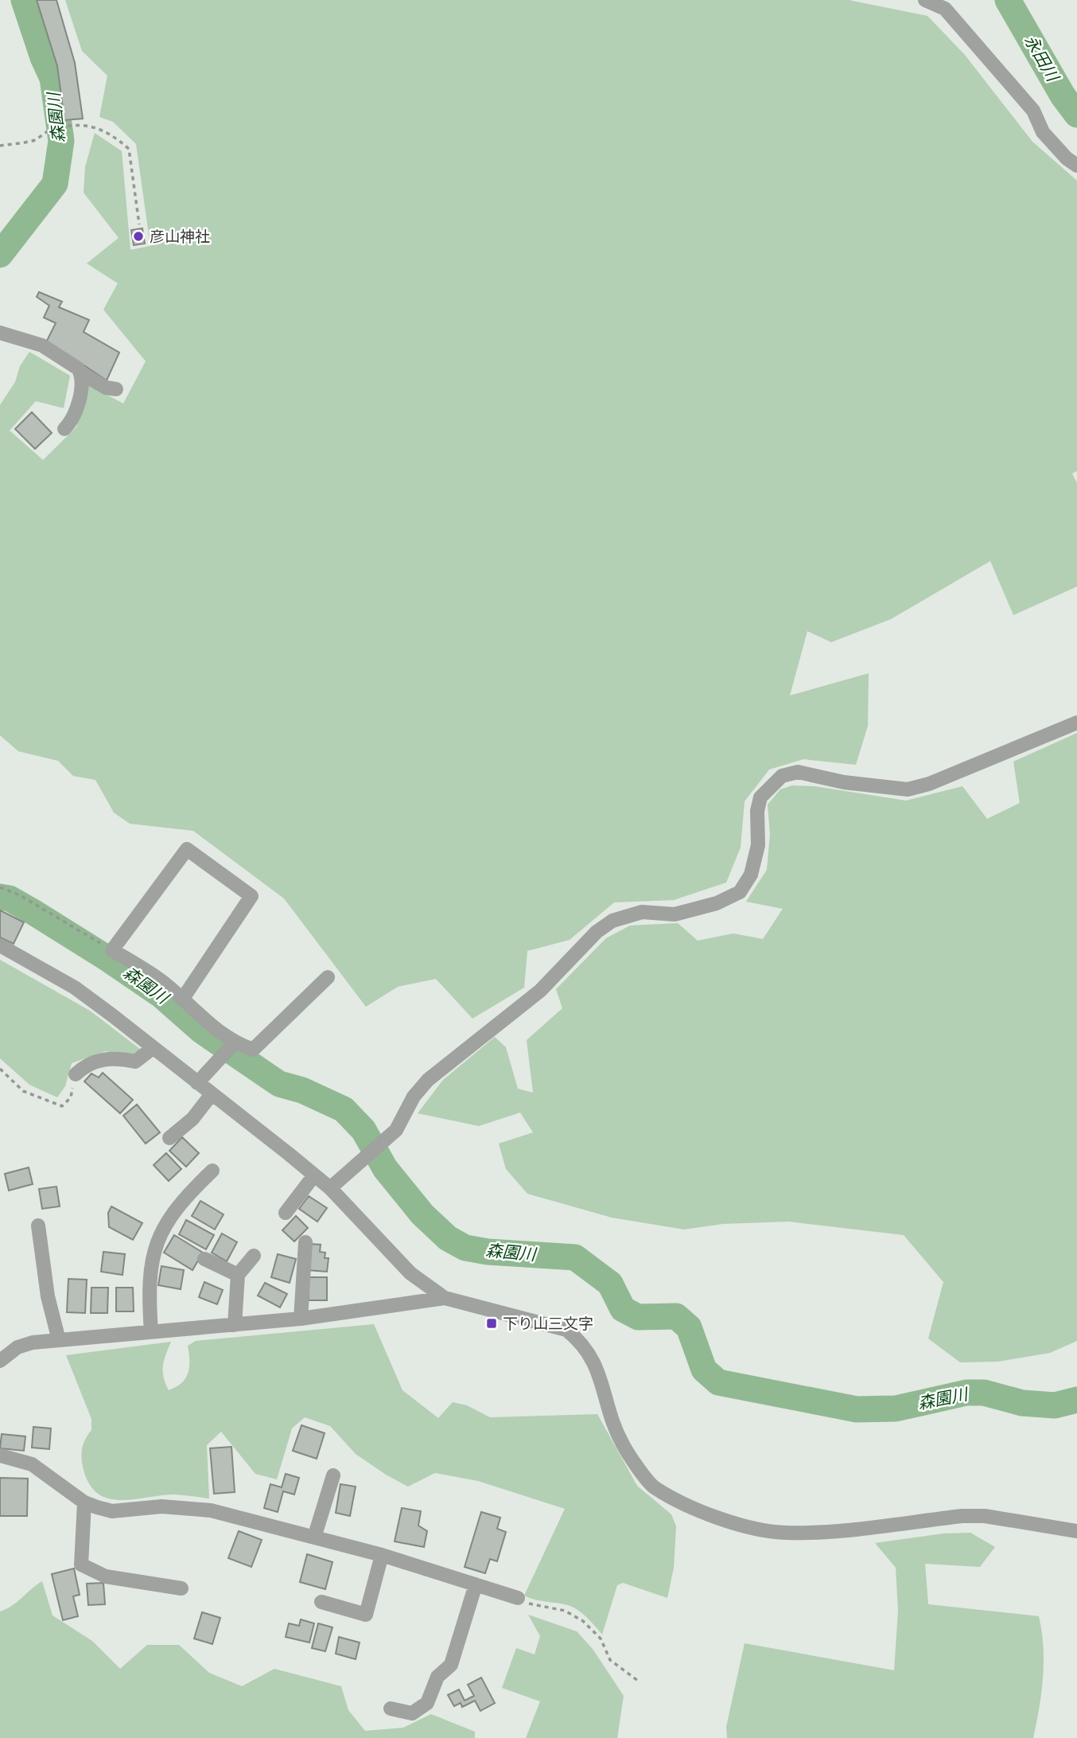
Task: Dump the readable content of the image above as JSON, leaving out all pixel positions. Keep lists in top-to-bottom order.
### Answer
{
  "water": ["永田川", "森園川"],
  "places": {
    "other": ["彦山神社"],
    "transit": ["下り山三文字"]
  }
}
